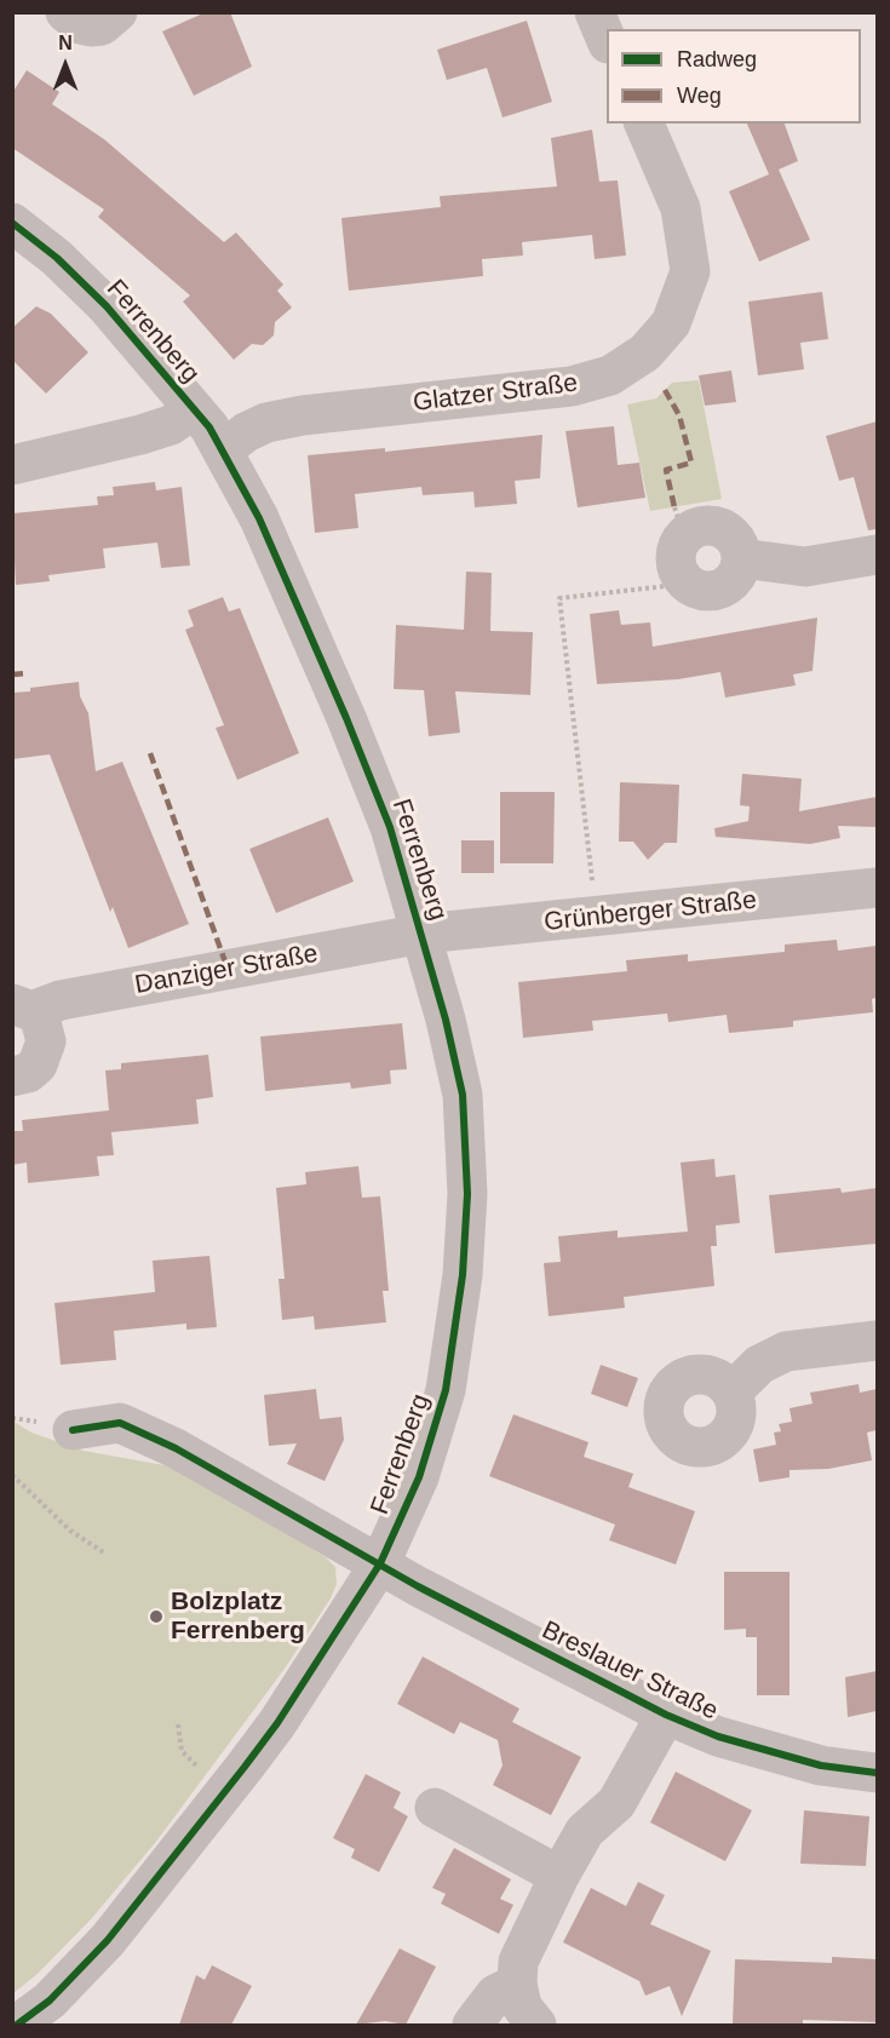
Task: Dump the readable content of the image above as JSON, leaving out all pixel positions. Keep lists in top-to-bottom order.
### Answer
{
  "streets": {
    "street": [
      "Ferrenberg",
      "Glatzer Straße",
      "Grünberger Straße",
      "Danziger Straße",
      "Breslauer Straße"
    ]
  },
  "crossings": [
    ["Ferrenberg", "Glatzer Straße"],
    ["Ferrenberg", "Grünberger Straße"],
    ["Ferrenberg", "Danziger Straße"],
    ["Ferrenberg", "Breslauer Straße"],
    ["Grünberger Straße", "Danziger Straße"]
  ],
  "places": ["Bolzplatz Ferrenberg"],
  "legend": ["Radweg", "Weg"],
  "north": "top"
}
